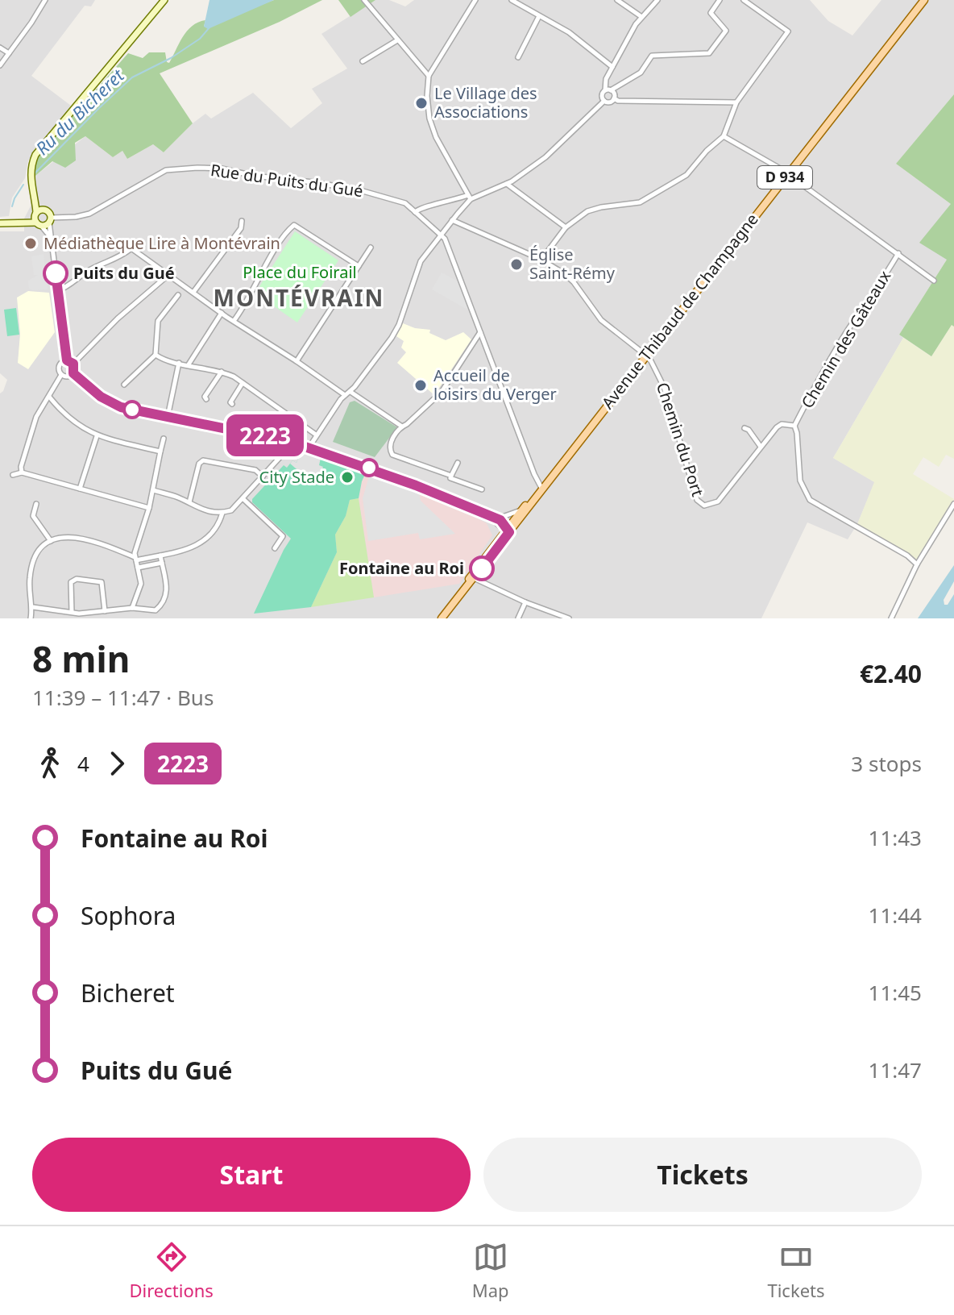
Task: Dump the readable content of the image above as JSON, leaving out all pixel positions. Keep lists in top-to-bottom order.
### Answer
{
  "streets": {
    "main road": ["D 934", "Avenue Thibaud de Champagne"],
    "street": ["Rue du Puits du Gué", "Chemin des Gâteaux", "Chemin du Port"]
  },
  "crossings": [
    ["Avenue Thibaud de Champagne", "Chemin du Port"],
    ["Chemin des Gâteaux", "Chemin du Port"]
  ],
  "districts": ["MONTÉVRAIN"],
  "water": ["Ru du Bicheret"],
  "parks": ["Place du Foirail"],
  "places": [
    "Le Village des Associations",
    "Médiathèque Lire à Montévrain",
    "Église Saint-Rémy",
    "Puits du Gué",
    "Accueil de loisirs du Verger",
    "City Stade",
    "Fontaine au Roi"
  ],
  "lines": ["bus line 2223"],
  "page": {
    "on_map": "2223",
    "heading": ["8 min", "11:39 – 11:47 · Bus", "€2.40"],
    "legs": ["4", "2223", "3 stops"],
    "list": [
      {
        "name": "Fontaine au Roi",
        "value": "11:43"
      },
      {
        "name": "Sophora",
        "value": "11:44"
      },
      {
        "name": "Bicheret",
        "value": "11:45"
      },
      {
        "name": "Puits du Gué",
        "value": "11:47"
      }
    ],
    "buttons": ["Start", "Tickets"],
    "tabs": ["Directions", "Map", "Tickets"]
  }
}
